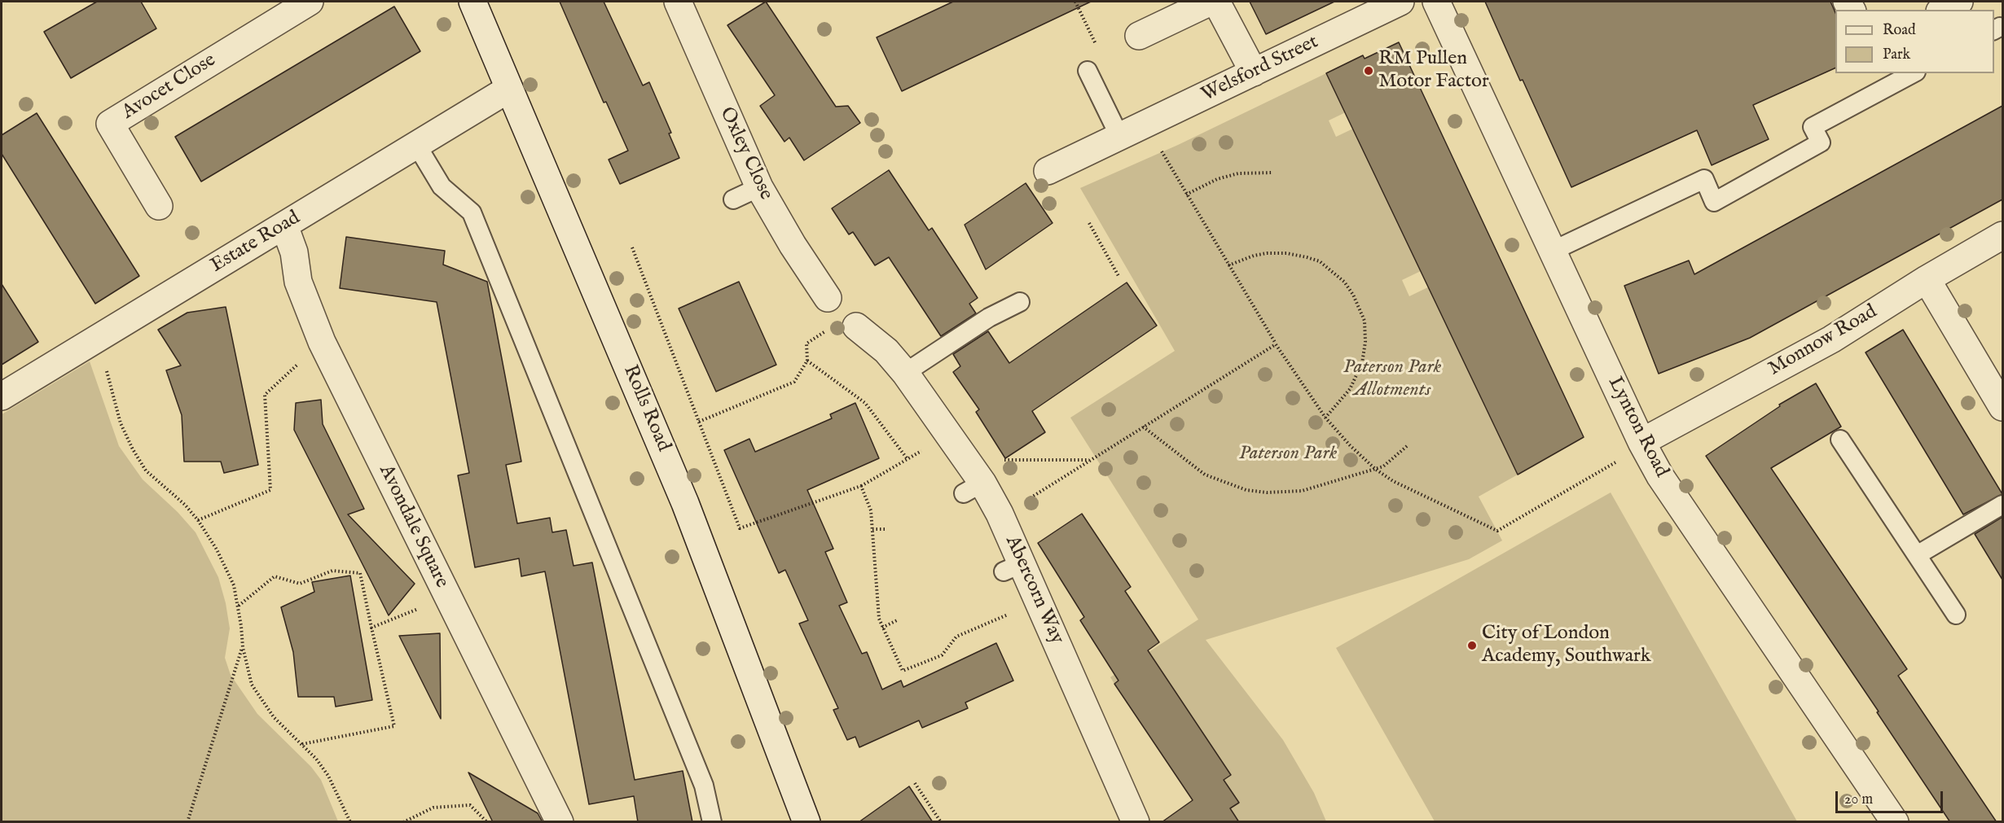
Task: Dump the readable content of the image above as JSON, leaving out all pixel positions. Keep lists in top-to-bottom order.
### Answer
{
  "streets": {
    "street": [
      "Welsford Street",
      "Avocet Close",
      "Oxley Close",
      "Estate Road",
      "Monnow Road",
      "Rolls Road",
      "Lynton Road",
      "Avondale Square",
      "Abercorn Way"
    ]
  },
  "crossings": [
    ["Estate Road", "Rolls Road"],
    ["Estate Road", "Avondale Square"],
    ["Monnow Road", "Lynton Road"]
  ],
  "parks": ["Paterson Park Allotments", "Paterson Park"],
  "places": ["RM Pullen Motor Factor", "City of London Academy, Southwark"],
  "legend": ["Road", "Park"],
  "scale_bar": "20 m"
}
